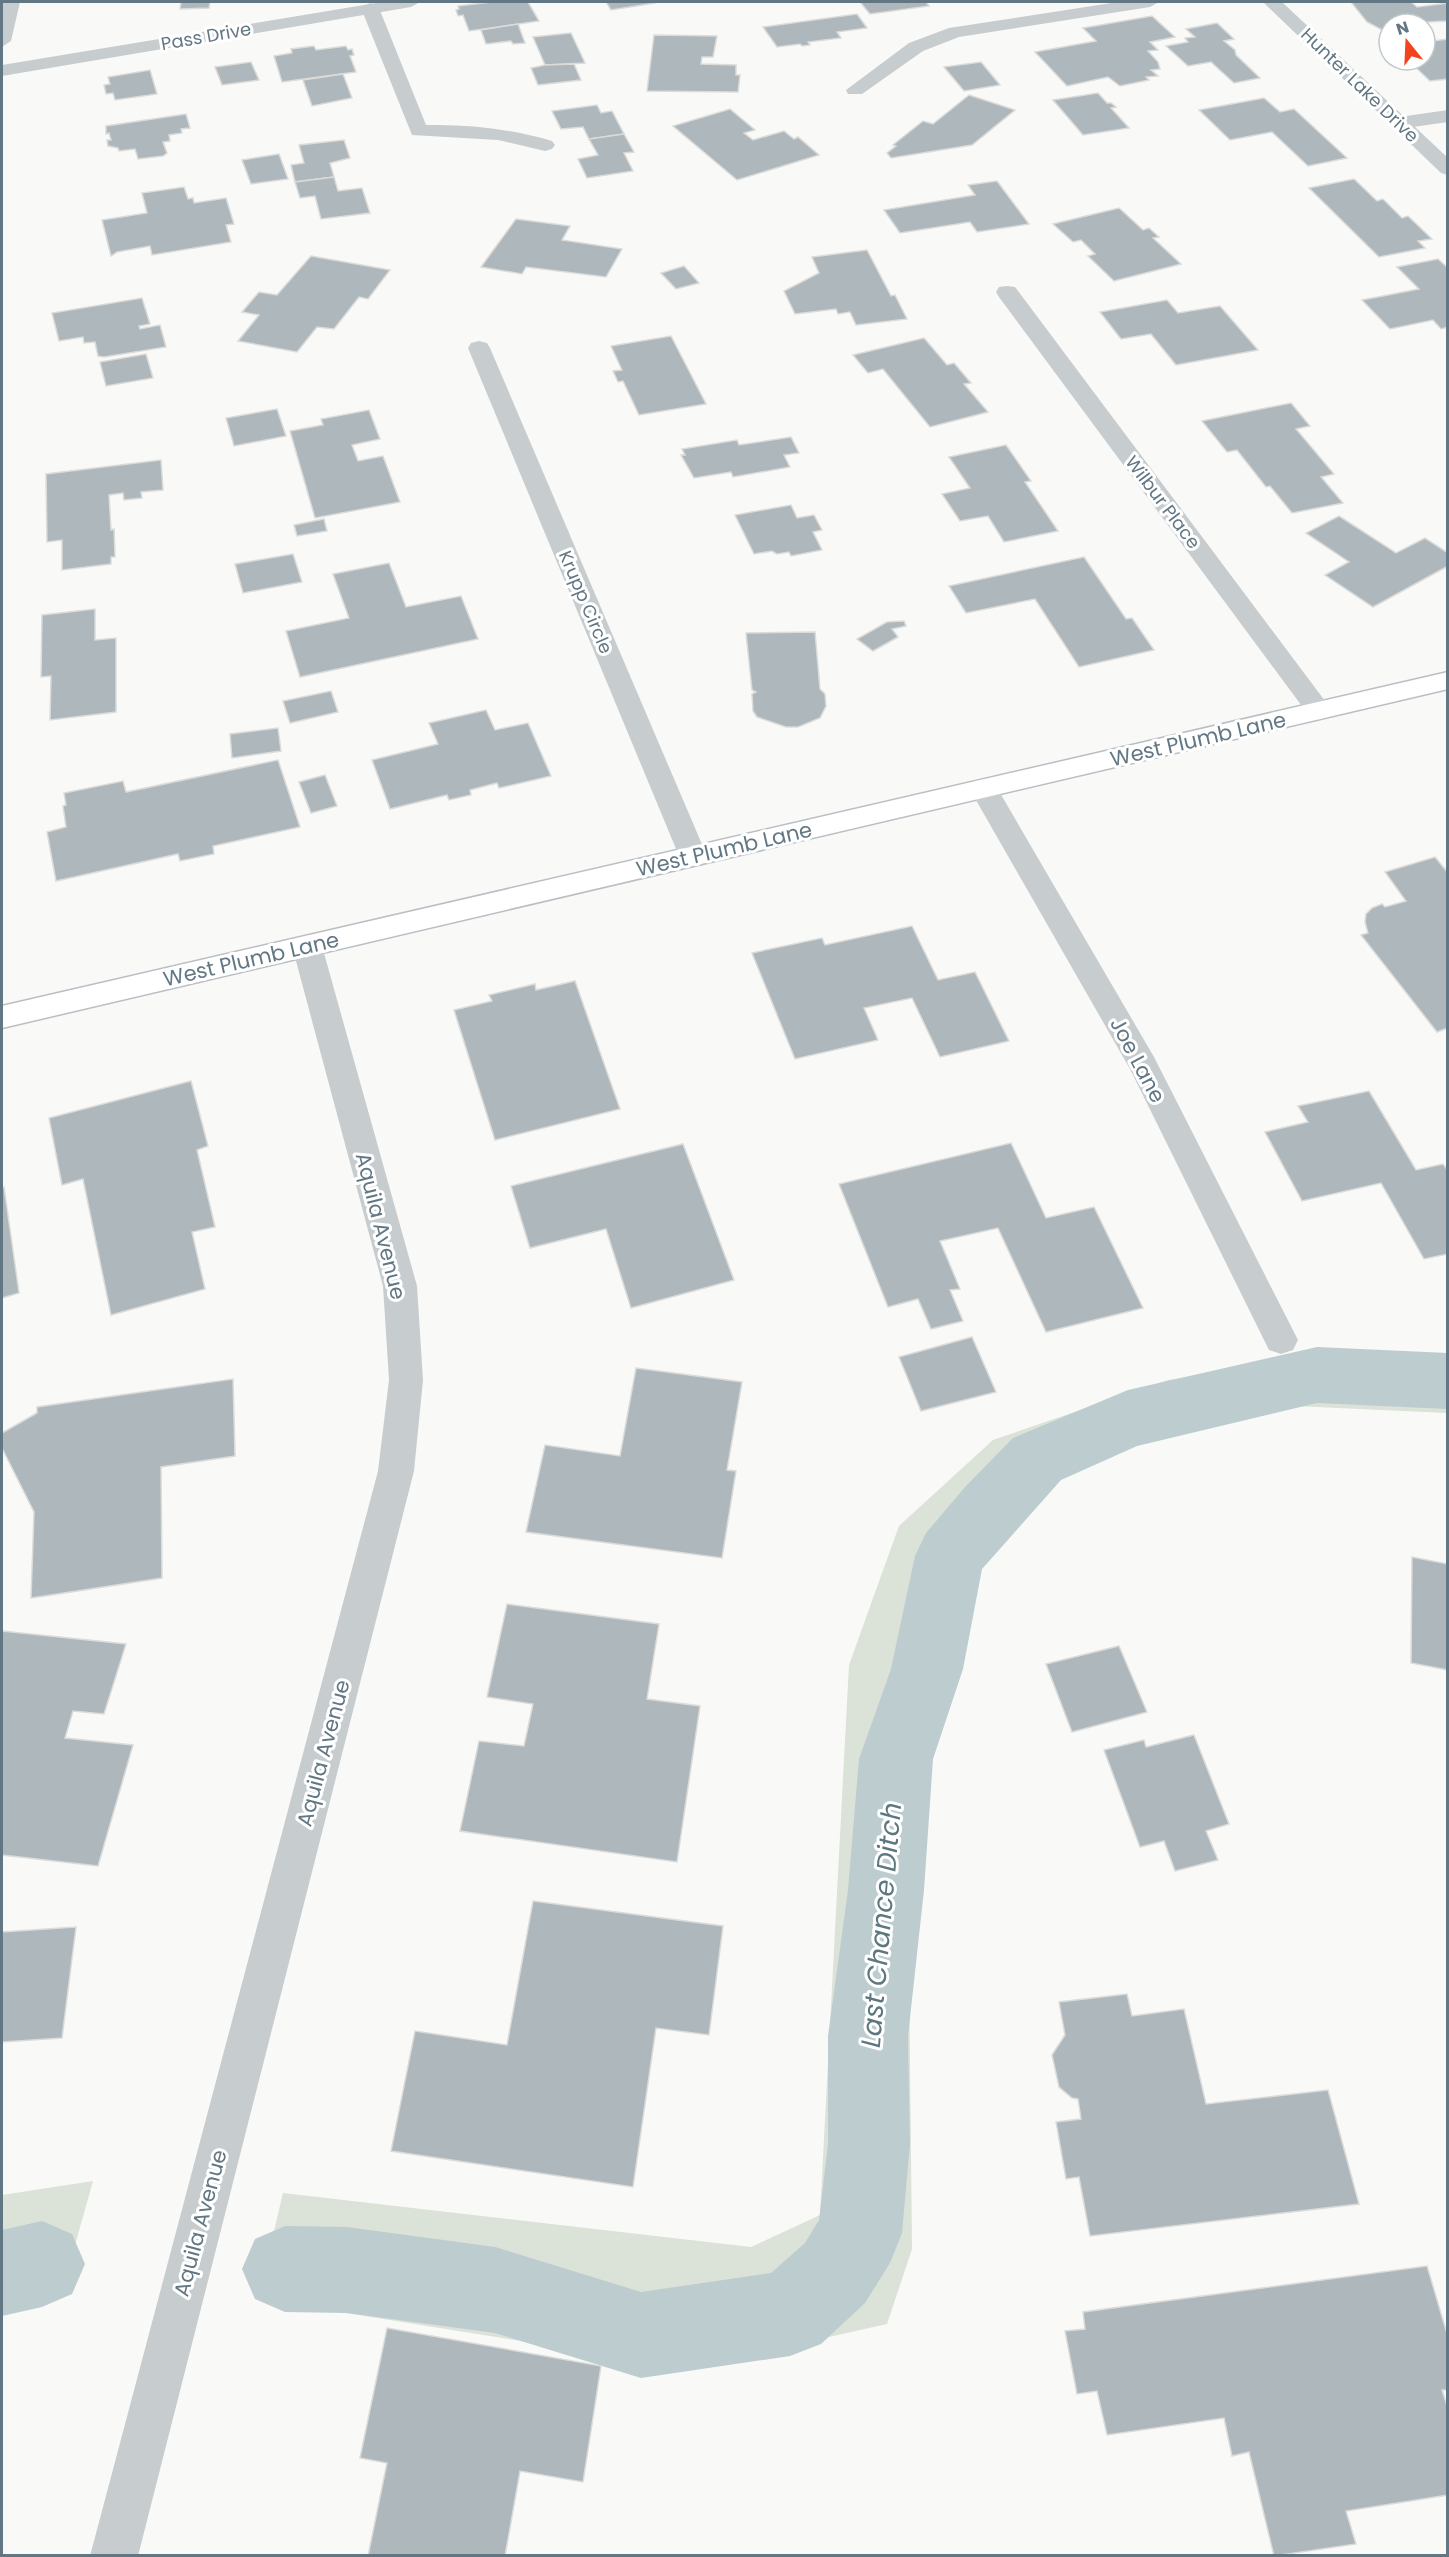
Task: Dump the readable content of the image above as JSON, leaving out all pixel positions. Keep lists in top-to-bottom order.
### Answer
{
  "streets": {
    "main road": ["West Plumb Lane"],
    "street": [
      "Pass Drive",
      "Hunter Lake Drive",
      "Wilbur Place",
      "Krupp Circle",
      "Joe Lane",
      "Aquila Avenue"
    ]
  },
  "crossings": [
    ["Wilbur Place", "West Plumb Lane"],
    ["Krupp Circle", "West Plumb Lane"],
    ["West Plumb Lane", "Joe Lane"],
    ["West Plumb Lane", "Aquila Avenue"]
  ],
  "water": ["Last Chance Ditch"],
  "north": "top"
}
